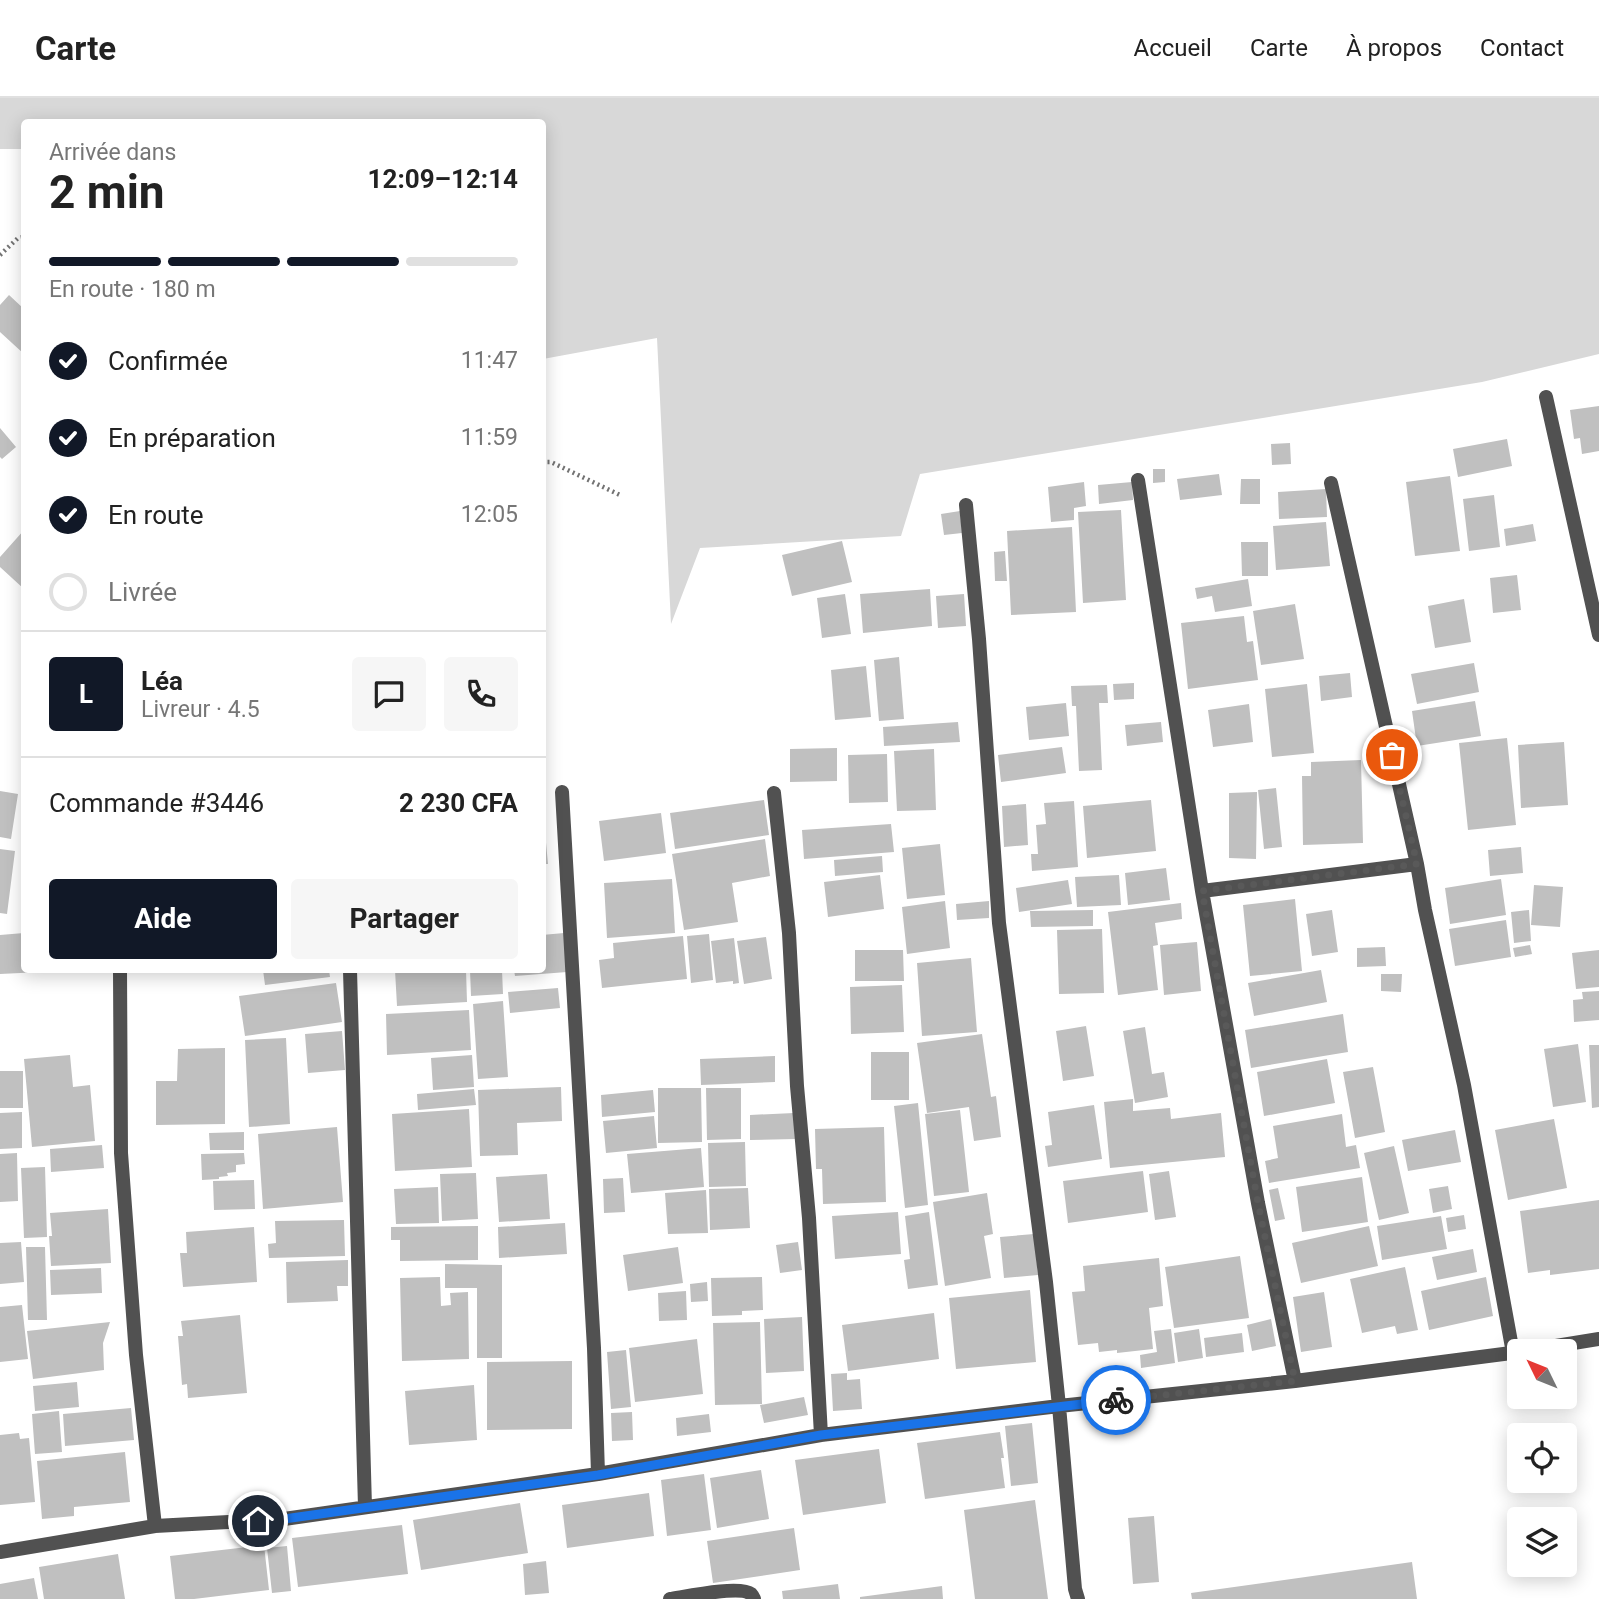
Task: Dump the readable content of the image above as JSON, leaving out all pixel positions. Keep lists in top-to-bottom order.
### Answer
{
  "north": "top left",
  "page": {
    "header": "Carte",
    "nav": [
      "Accueil",
      "Carte",
      "À propos",
      "Contact"
    ],
    "heading": ["2 min", "Arrivée dans", "12:09–12:14"],
    "panel": [
      "Léa",
      "Livreur · 4.5",
      "Commande #3446",
      "2 230 CFA"
    ],
    "bar": "En route · 180 m",
    "list": [
      ["Confirmée", "11:47"],
      ["En préparation", "11:59"],
      ["En route", "12:05"],
      "Livrée"
    ],
    "round": "L",
    "buttons": ["Aide", "Partager"]
  }
}
